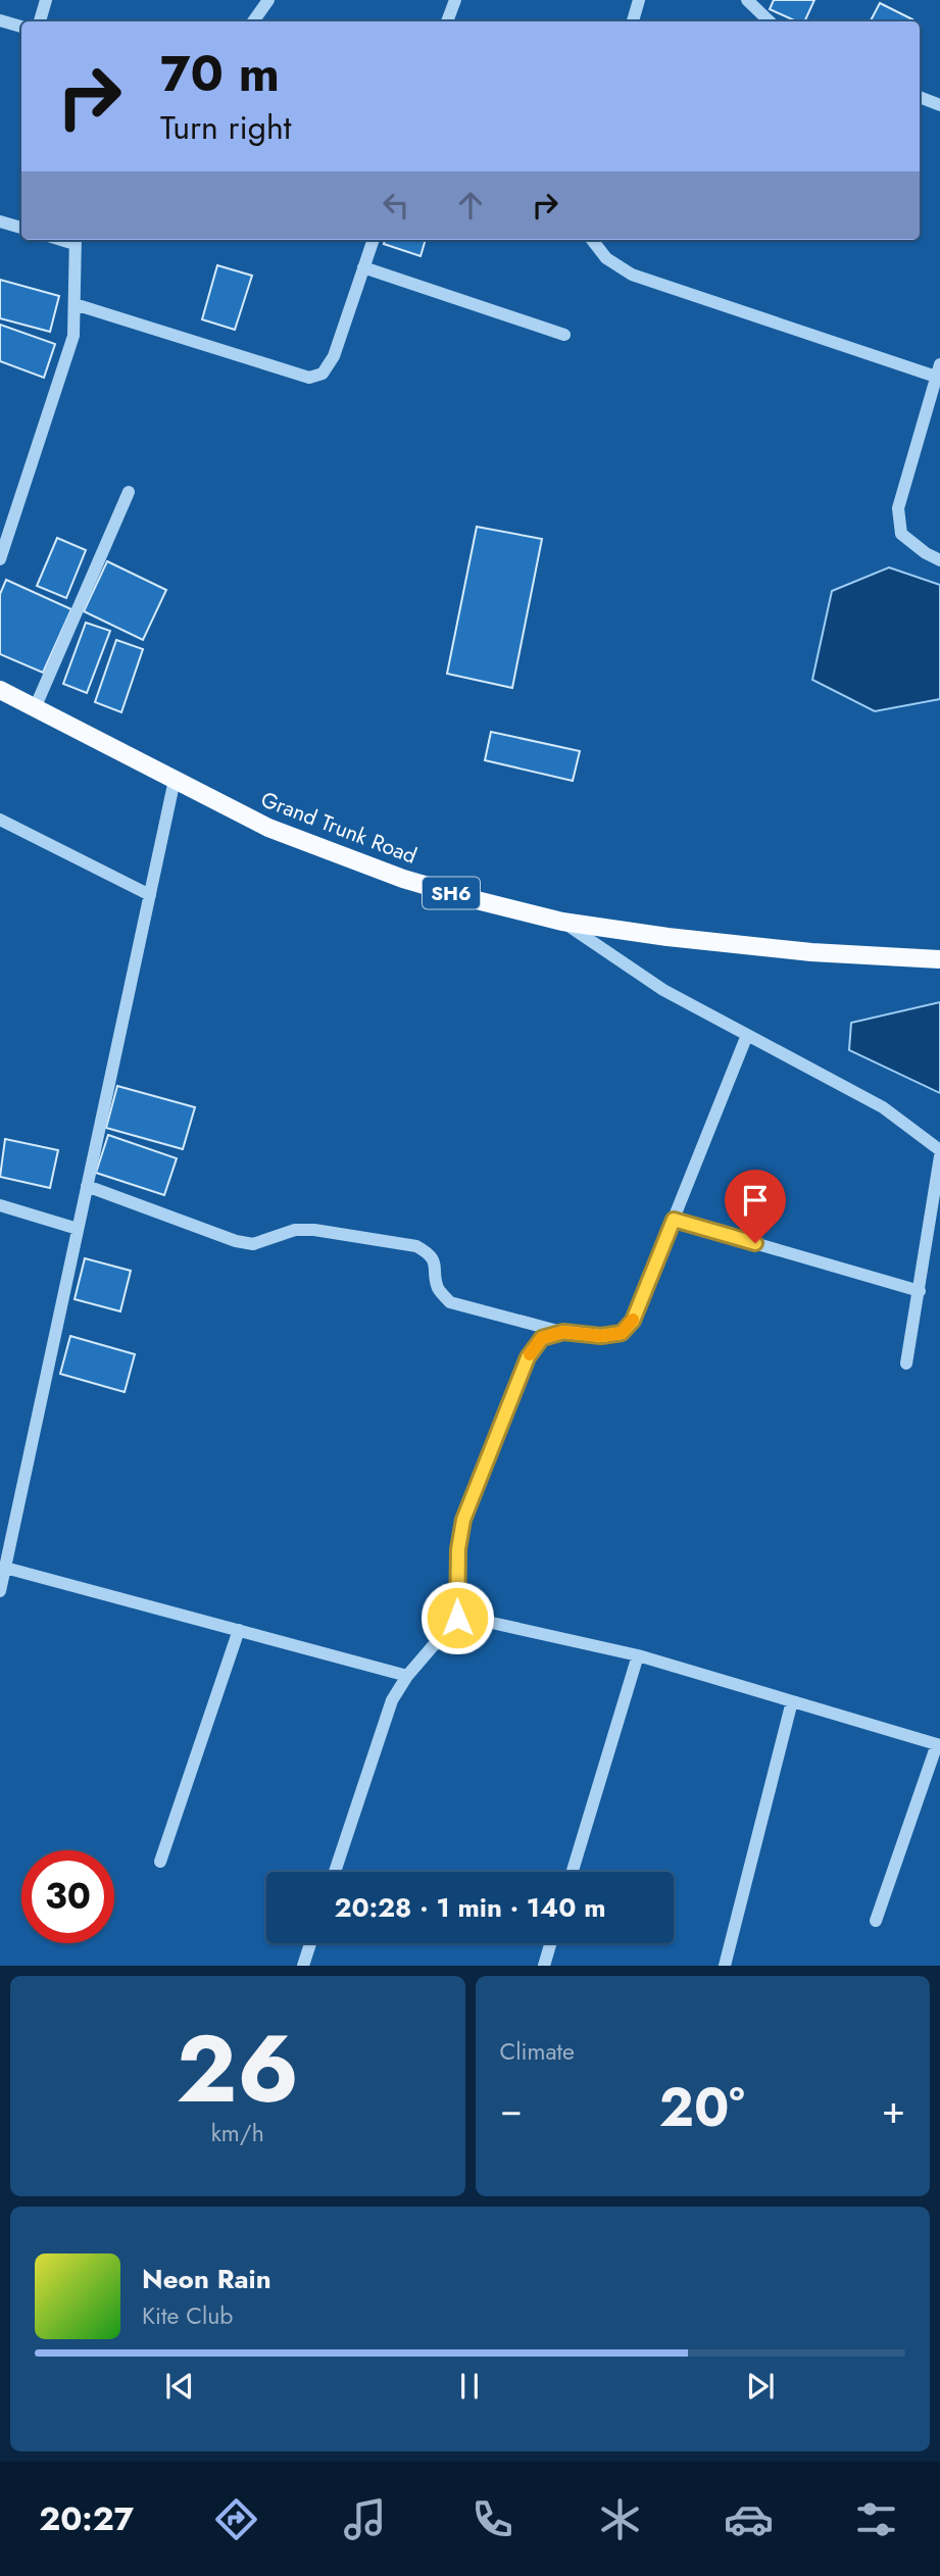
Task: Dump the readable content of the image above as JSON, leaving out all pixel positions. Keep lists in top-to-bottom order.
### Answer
{
  "streets": {
    "main road": ["Grand Trunk Road", "SH6"]
  },
  "page": {
    "turn": ["70 m", "Turn right"],
    "limit": "30",
    "trip": "20:28 · 1 min · 140 m",
    "tile": [
      ["26", "km/h"],
      "Climate"
    ],
    "heat": ["−", "20°", "+"],
    "song": ["Neon Rain", "Kite Club"],
    "tabs": "20:27"
  }
}
